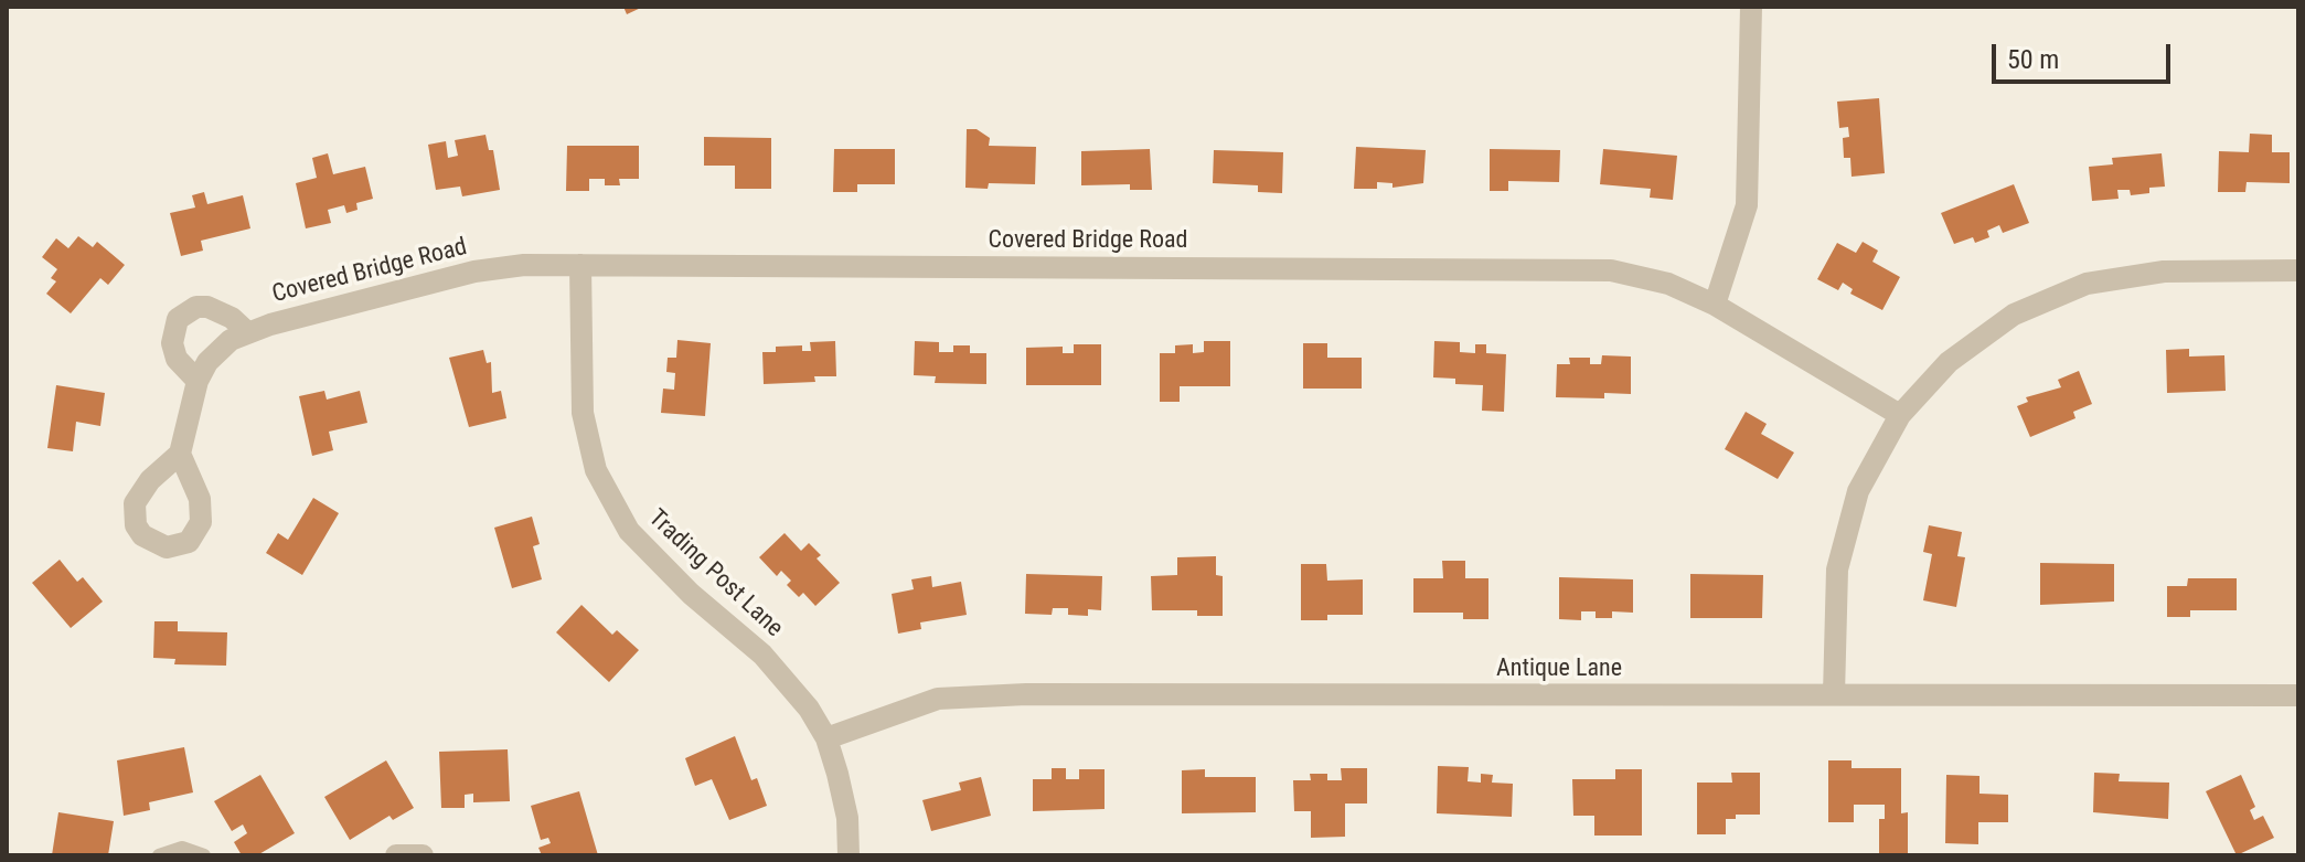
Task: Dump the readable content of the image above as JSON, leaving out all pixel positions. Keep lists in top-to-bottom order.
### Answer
{
  "streets": {
    "street": ["Covered Bridge Road", "Trading Post Lane", "Antique Lane"]
  },
  "crossings": [
    ["Covered Bridge Road", "Trading Post Lane"],
    ["Trading Post Lane", "Antique Lane"]
  ],
  "scale_bar": "50 m"
}
